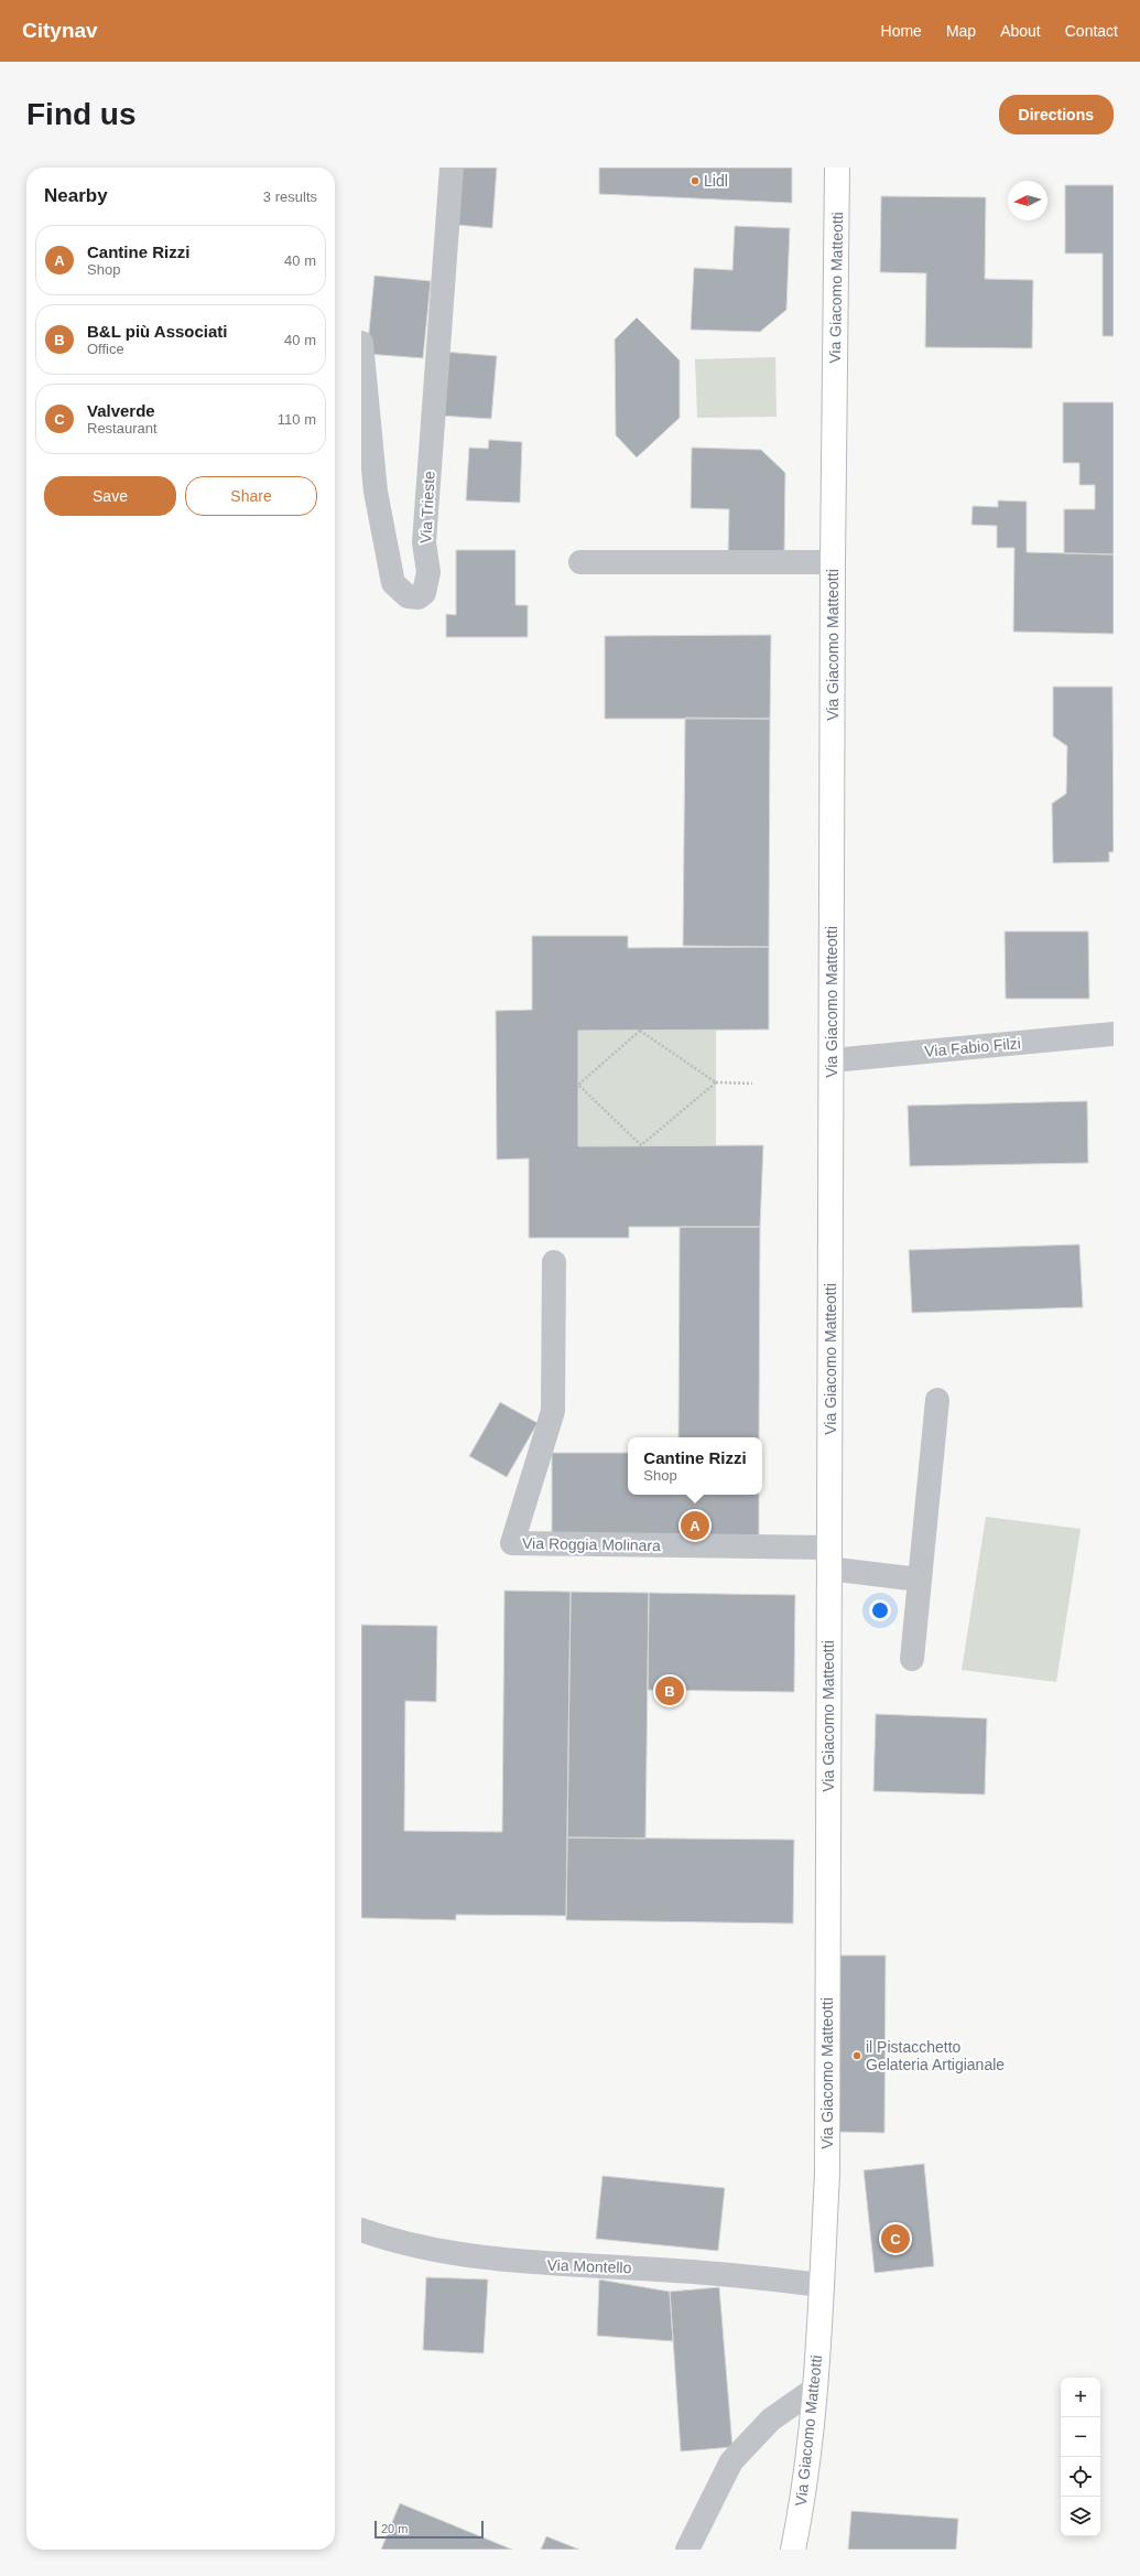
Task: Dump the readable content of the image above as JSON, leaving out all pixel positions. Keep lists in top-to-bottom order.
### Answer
{
  "streets": {
    "street": [
      "Via Giacomo Matteotti",
      "Via Trieste",
      "Via Fabio Filzi",
      "Via Roggia Molinara",
      "Via Montello"
    ]
  },
  "crossings": [
    ["Via Giacomo Matteotti", "Via Fabio Filzi"],
    ["Via Giacomo Matteotti", "Via Roggia Molinara"],
    ["Via Giacomo Matteotti", "Via Montello"]
  ],
  "places": ["Lidl", "il Pistacchetto Gelateria Artigianale"],
  "scale_bar": "20 m",
  "north": "left",
  "page": {
    "header": "Citynav",
    "nav": [
      "Home",
      "Map",
      "About",
      "Contact"
    ],
    "buttons": [
      "Directions",
      ["Save", "Share"]
    ],
    "title": "Find us",
    "heading": ["Nearby", "3 results"],
    "list": [
      {
        "mark": "A",
        "name": "Cantine Rizzi",
        "note": "Shop",
        "value": "40 m"
      },
      {
        "mark": "B",
        "name": "B&L più Associati",
        "note": "Office",
        "value": "40 m"
      },
      {
        "mark": "C",
        "name": "Valverde",
        "note": "Restaurant",
        "value": "110 m"
      }
    ],
    "popup": ["Cantine Rizzi", "Shop"],
    "pins": ["A", "B", "C"],
    "map_buttons": ["+", "−"],
    "scale": "20 m"
  }
}
